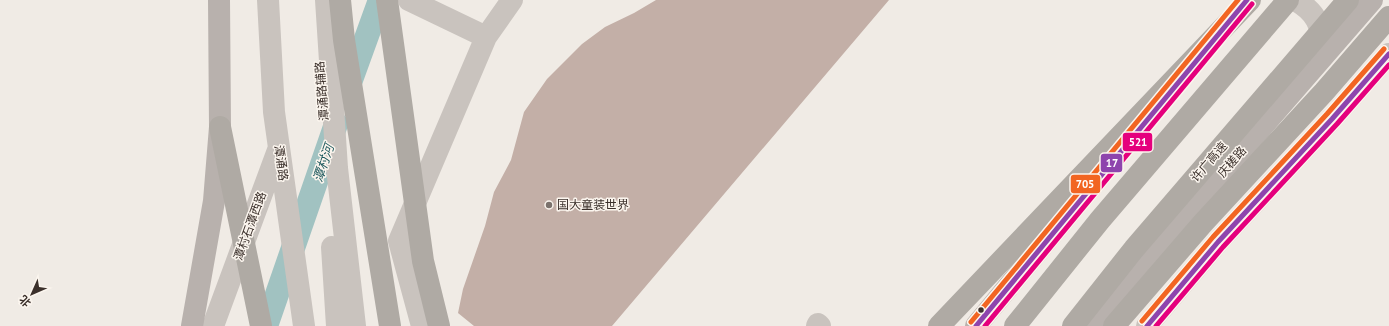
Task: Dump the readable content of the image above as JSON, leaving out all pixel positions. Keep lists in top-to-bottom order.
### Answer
{
  "streets": {
    "highway": ["许广高速"],
    "main road": ["庆槎路"],
    "street": ["潭涌路辅路", "潭涌路", "潭村石潭西路"]
  },
  "water": ["潭村河"],
  "places": ["国大童装世界"],
  "lines": ["transit line 17", "transit line 705", "transit line 521"],
  "north": "bottom left"
}
